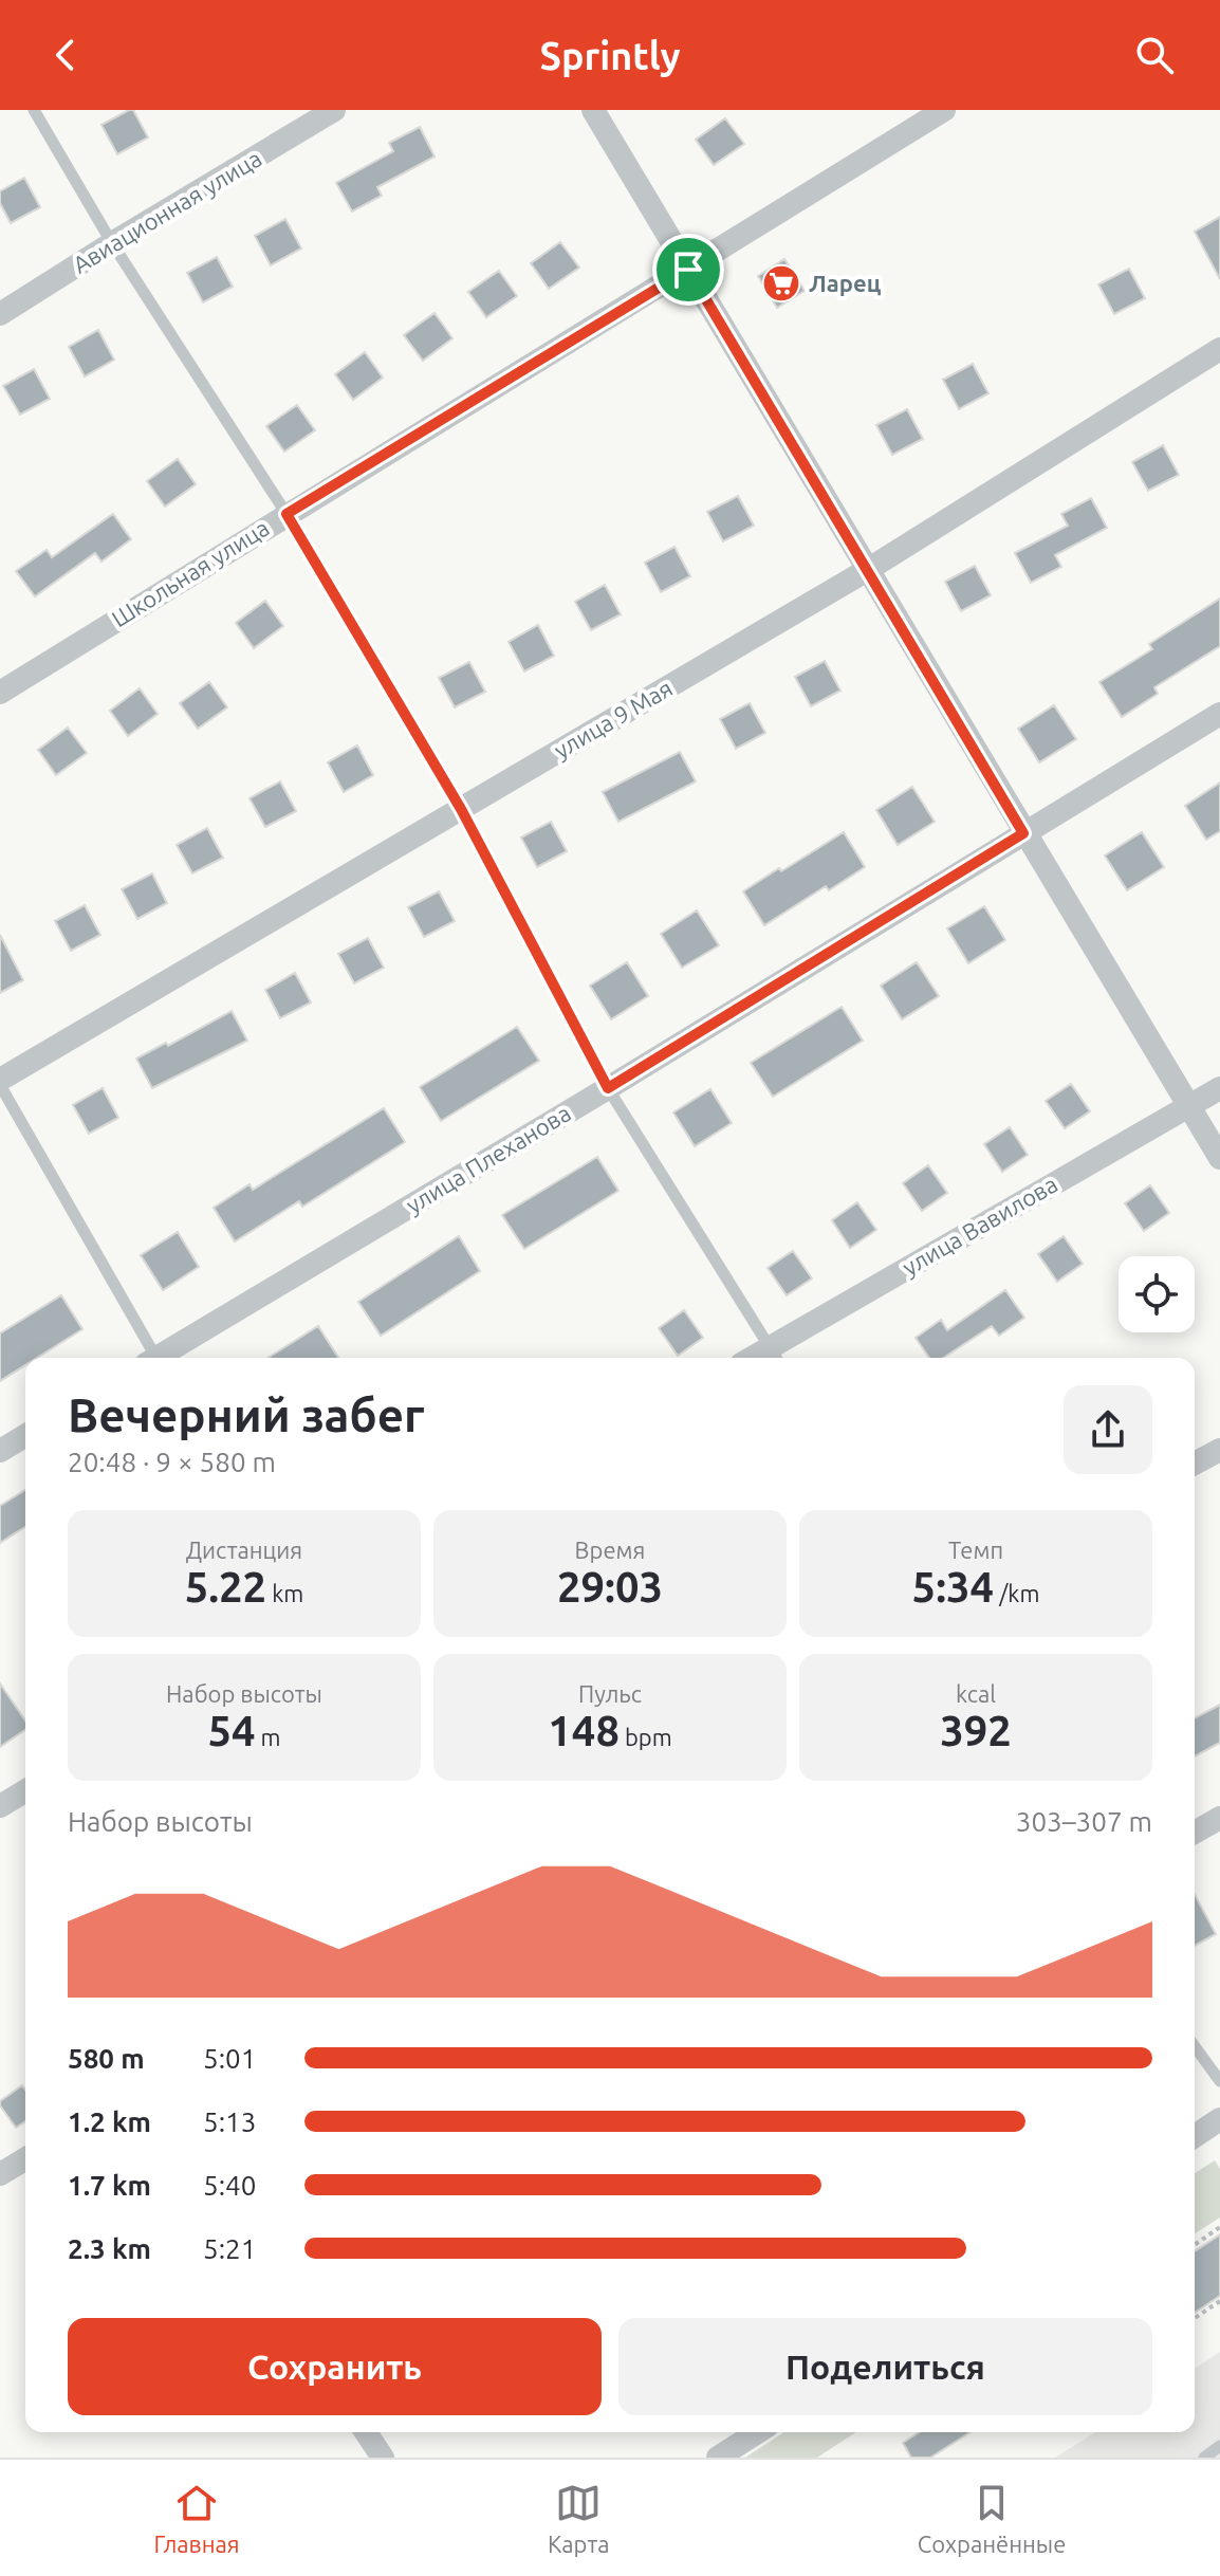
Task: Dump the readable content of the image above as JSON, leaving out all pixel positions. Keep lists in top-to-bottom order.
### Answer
{
  "streets": {
    "street": [
      "Авиационная улица",
      "Школьная улица",
      "улица 9 Мая",
      "улица Плеханова",
      "улица Вавилова"
    ]
  },
  "places": {
    "supermarket": ["Ларец"]
  },
  "page": {
    "header": "Sprintly",
    "heading": ["Вечерний забег", "20:48 · 9 × 580 m"],
    "stats": [
      ["Дистанция", "5.22 km"],
      ["Время", "29:03"],
      ["Темп", "5:34 /km"],
      ["Набор высоты", "54 m"],
      ["Пульс", "148 bpm"],
      ["kcal", "392"]
    ],
    "chart": ["Набор высоты", "303–307 m"],
    "list": [
      {
        "name": "580 m",
        "note": "5:01"
      },
      {
        "name": "1.2 km",
        "note": "5:13"
      },
      {
        "name": "1.7 km",
        "note": "5:40"
      },
      {
        "name": "2.3 km",
        "note": "5:21"
      }
    ],
    "buttons": ["Сохранить", "Поделиться"],
    "tabs": ["Главная", "Карта", "Сохранённые"]
  }
}
